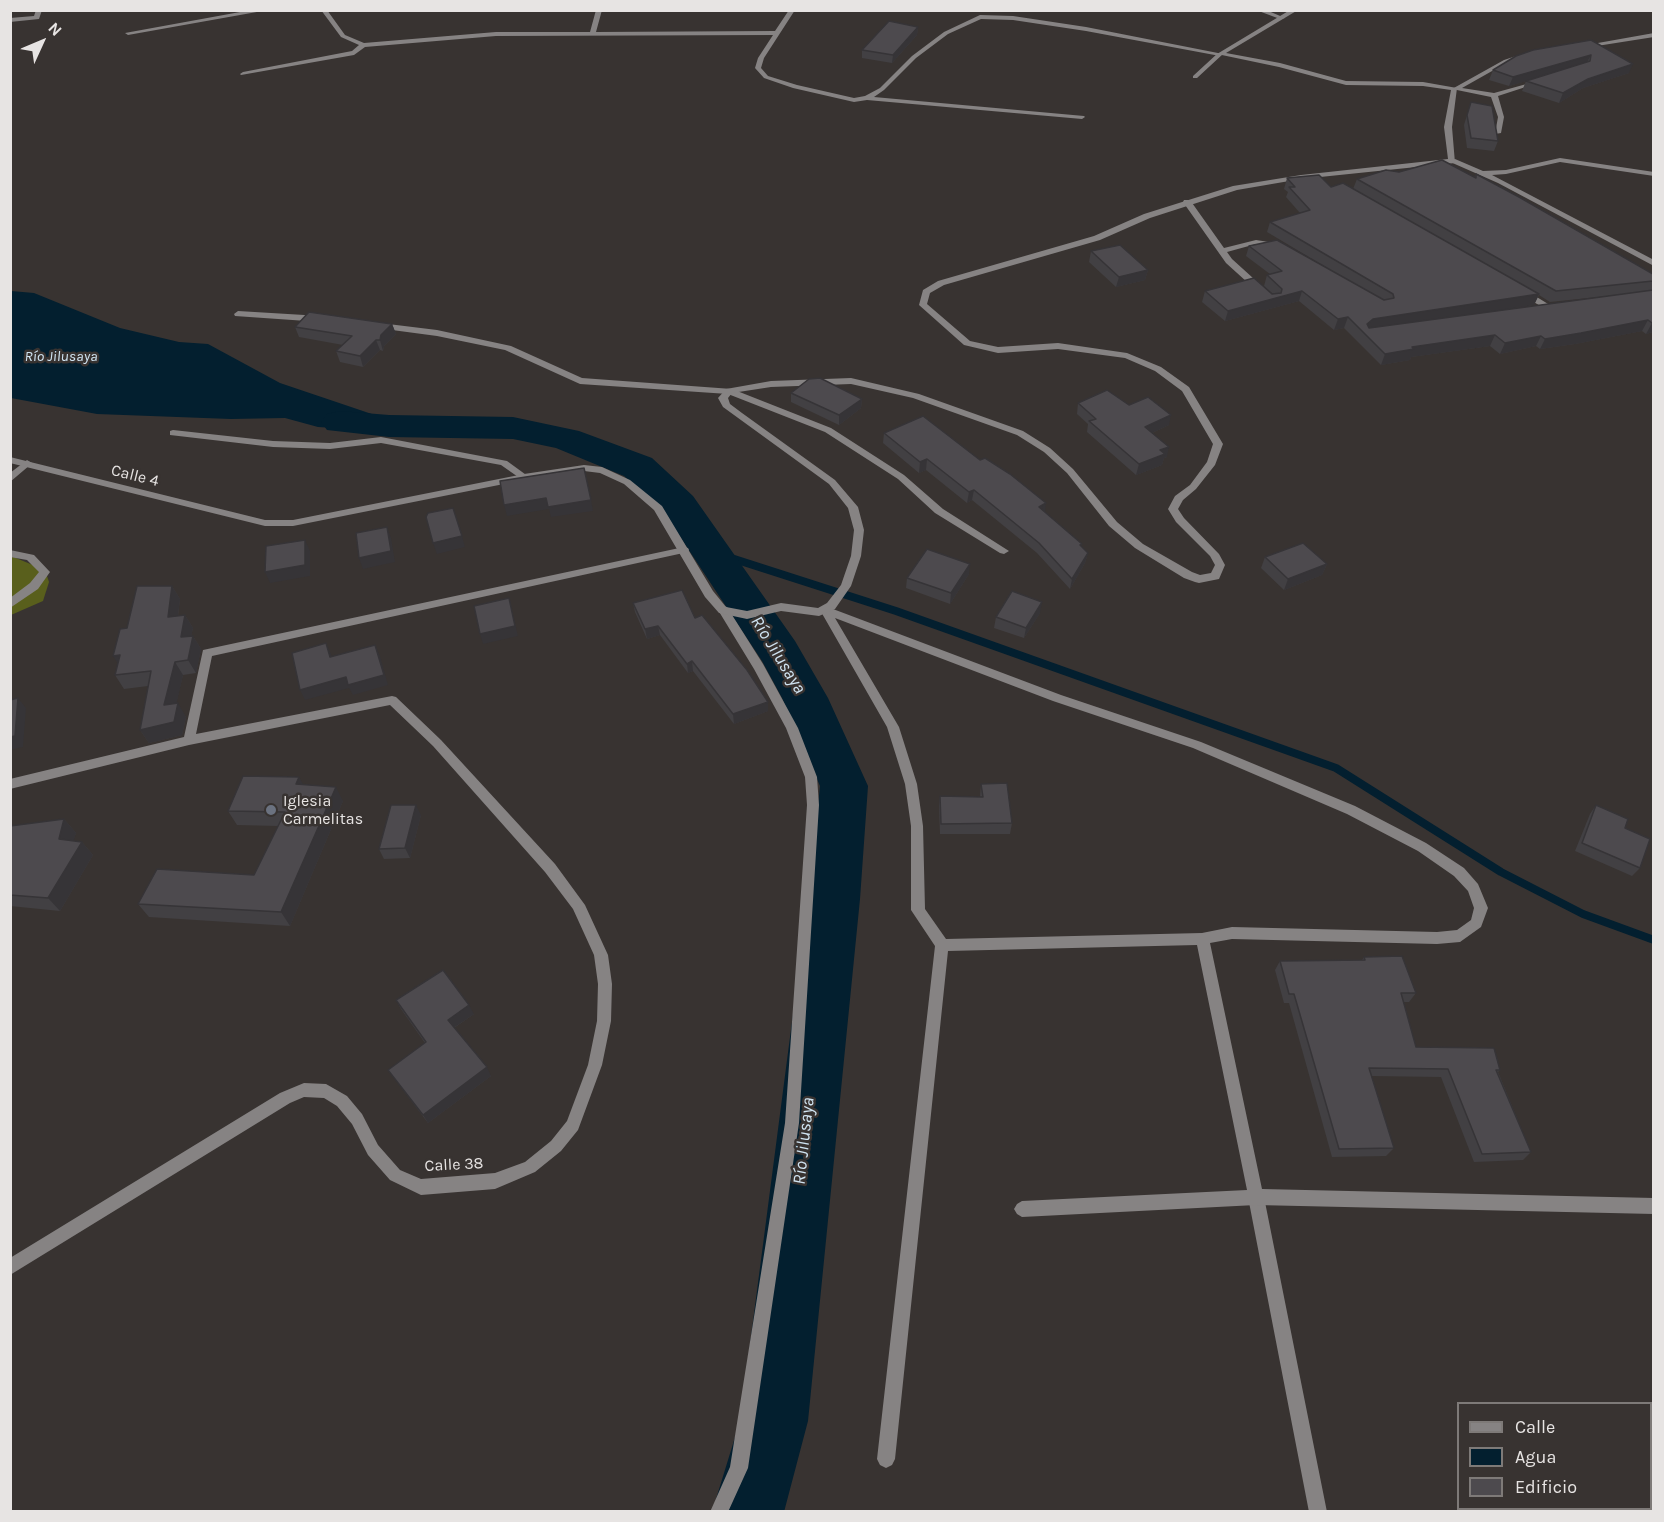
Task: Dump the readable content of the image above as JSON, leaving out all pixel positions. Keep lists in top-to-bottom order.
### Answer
{
  "streets": {
    "street": ["Calle 4", "Calle 38"]
  },
  "water": ["Río Jilusaya"],
  "places": ["Iglesia Carmelitas"],
  "legend": ["Calle", "Agua", "Edificio"],
  "north": "top right"
}
